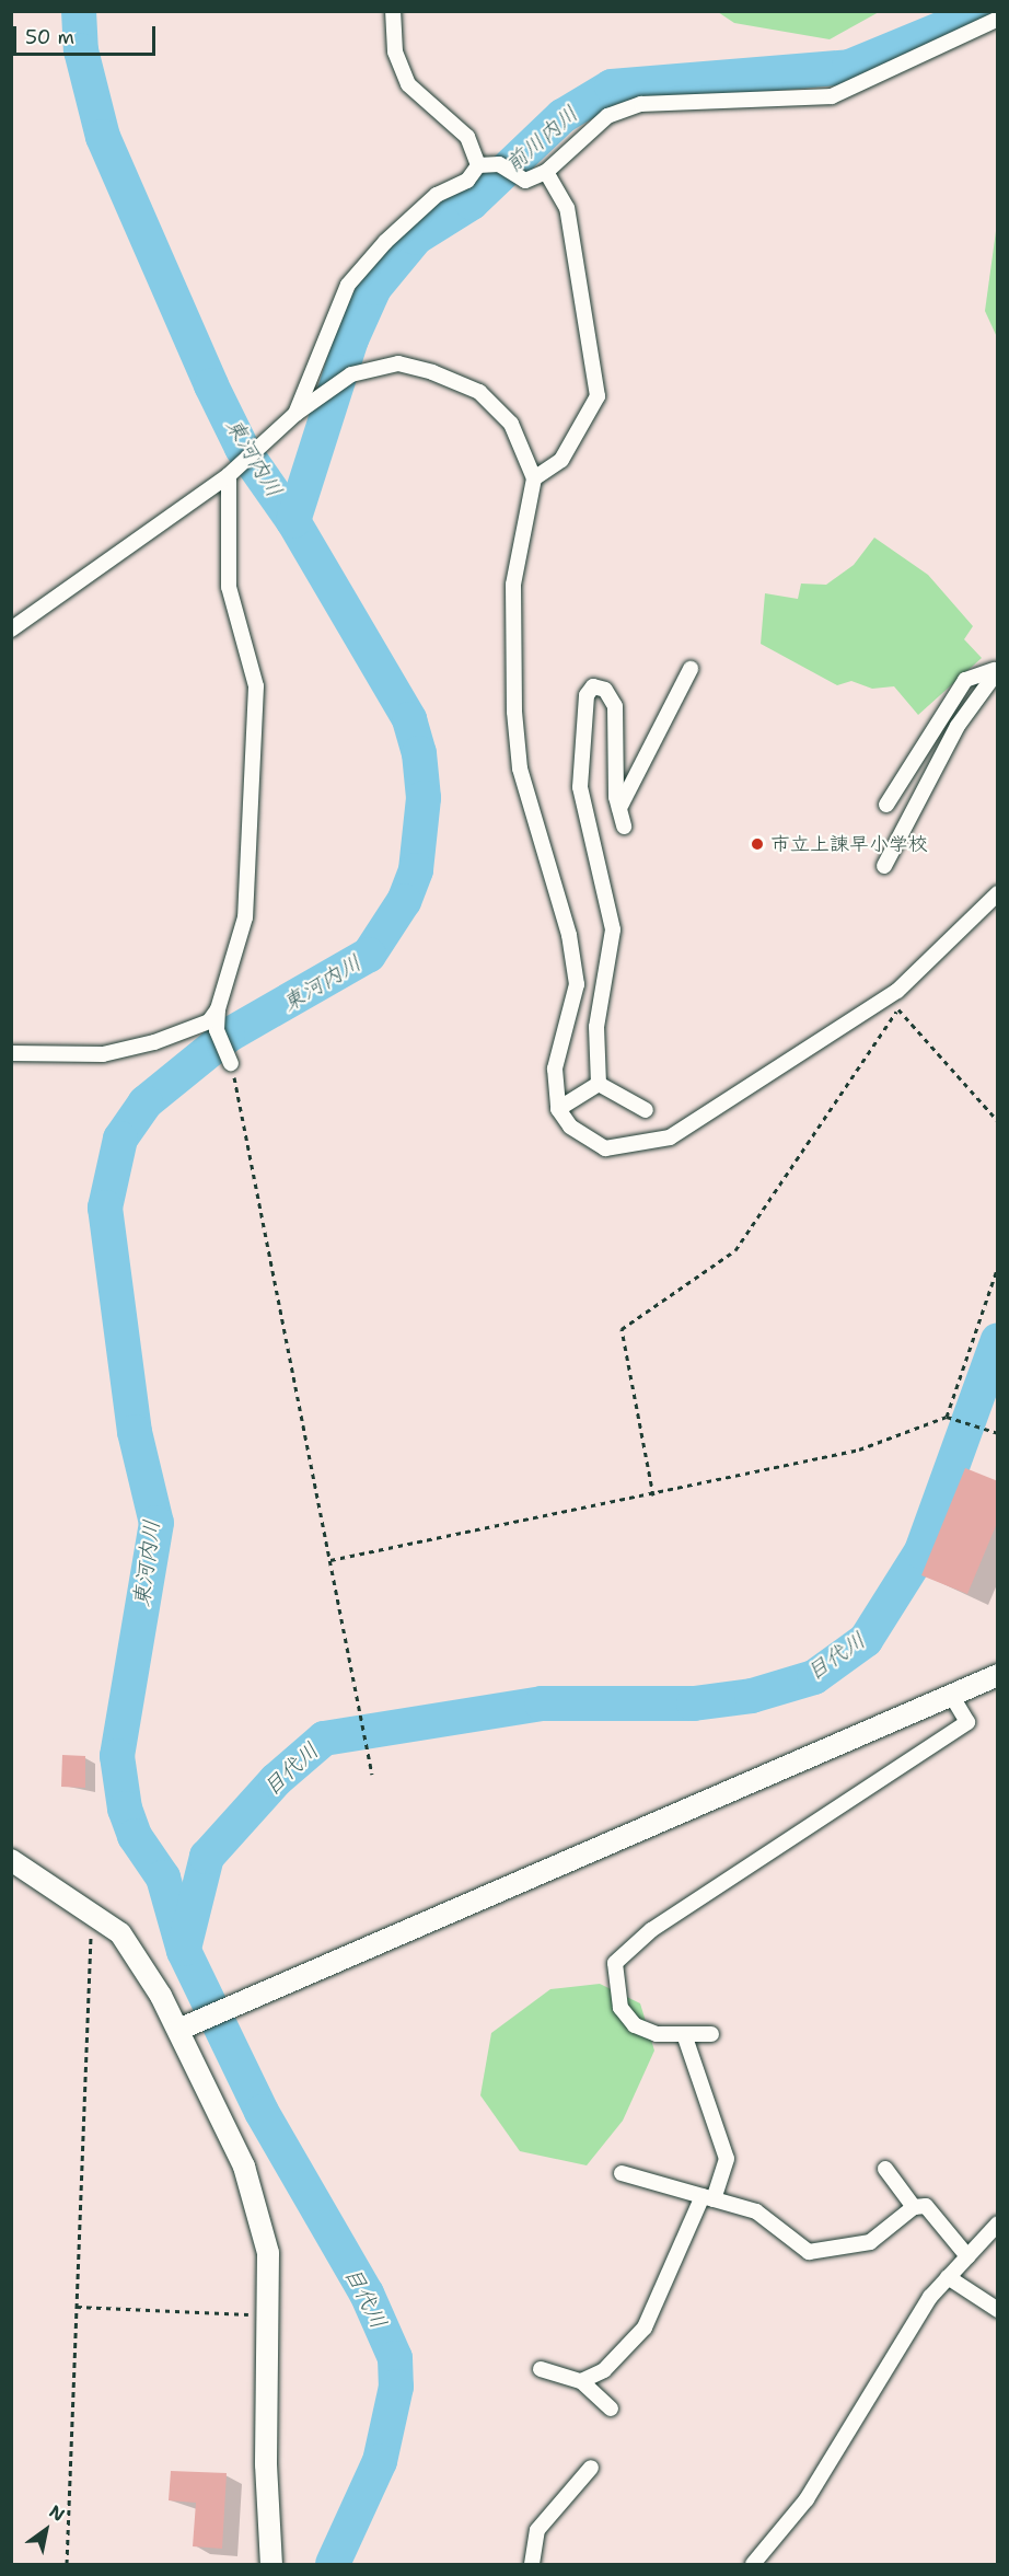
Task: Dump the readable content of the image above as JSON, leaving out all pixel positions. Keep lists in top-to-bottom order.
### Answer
{
  "water": ["前川内川", "東河内川", "目代川"],
  "places": ["市立上諫早小学校"],
  "scale_bar": "50 m",
  "north": "top right"
}
